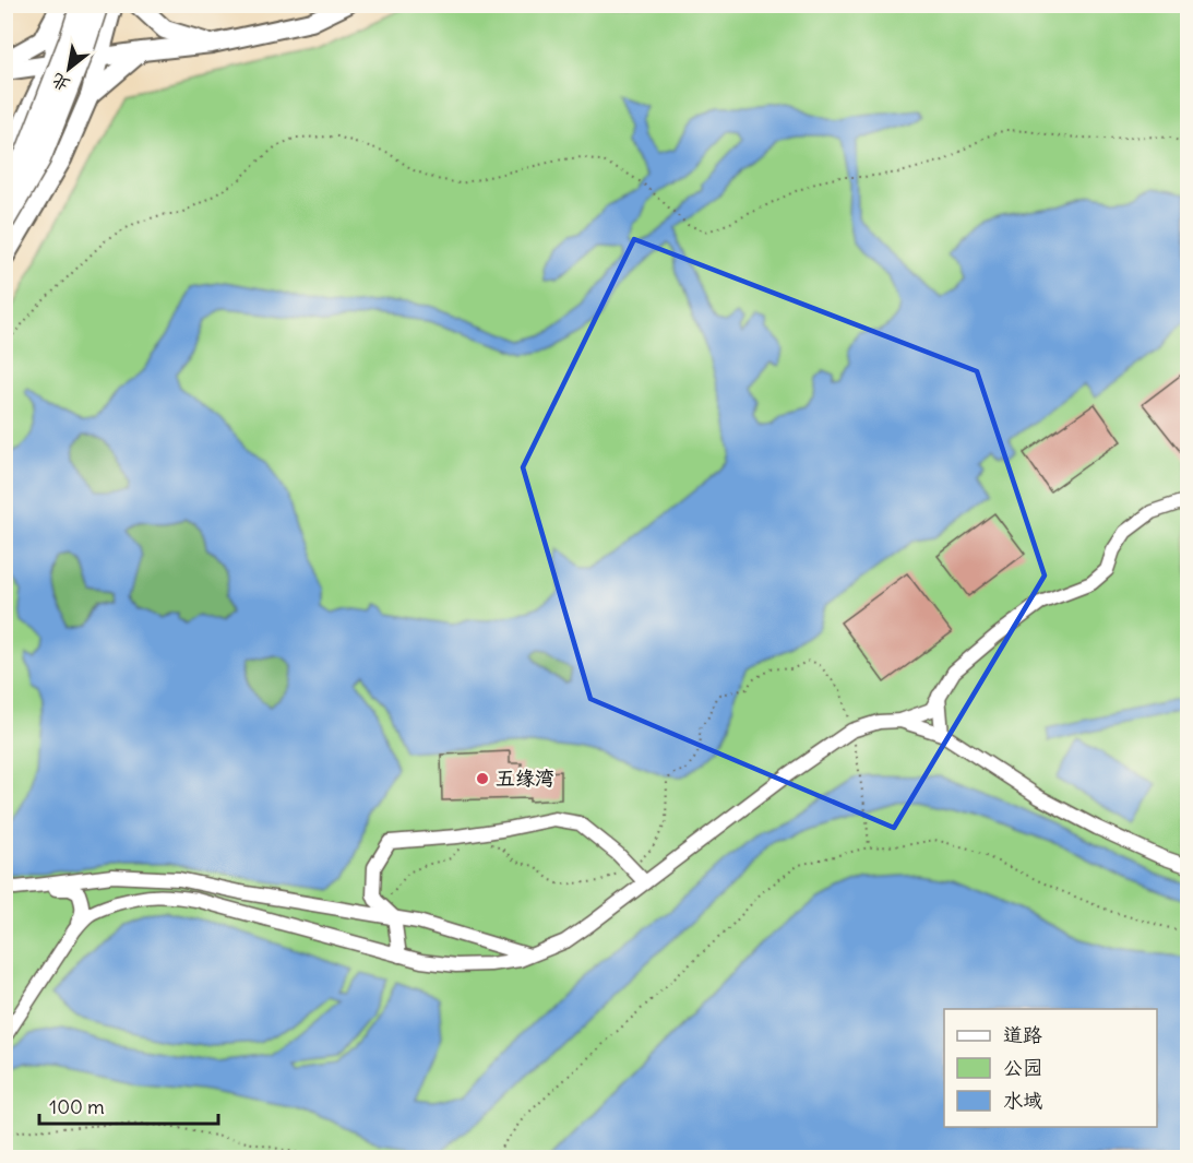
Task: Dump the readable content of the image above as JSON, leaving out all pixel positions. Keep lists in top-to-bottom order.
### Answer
{
  "places": ["五缘湾"],
  "legend": ["道路", "公园", "水域"],
  "scale_bar": "100 m",
  "north": "bottom left"
}
